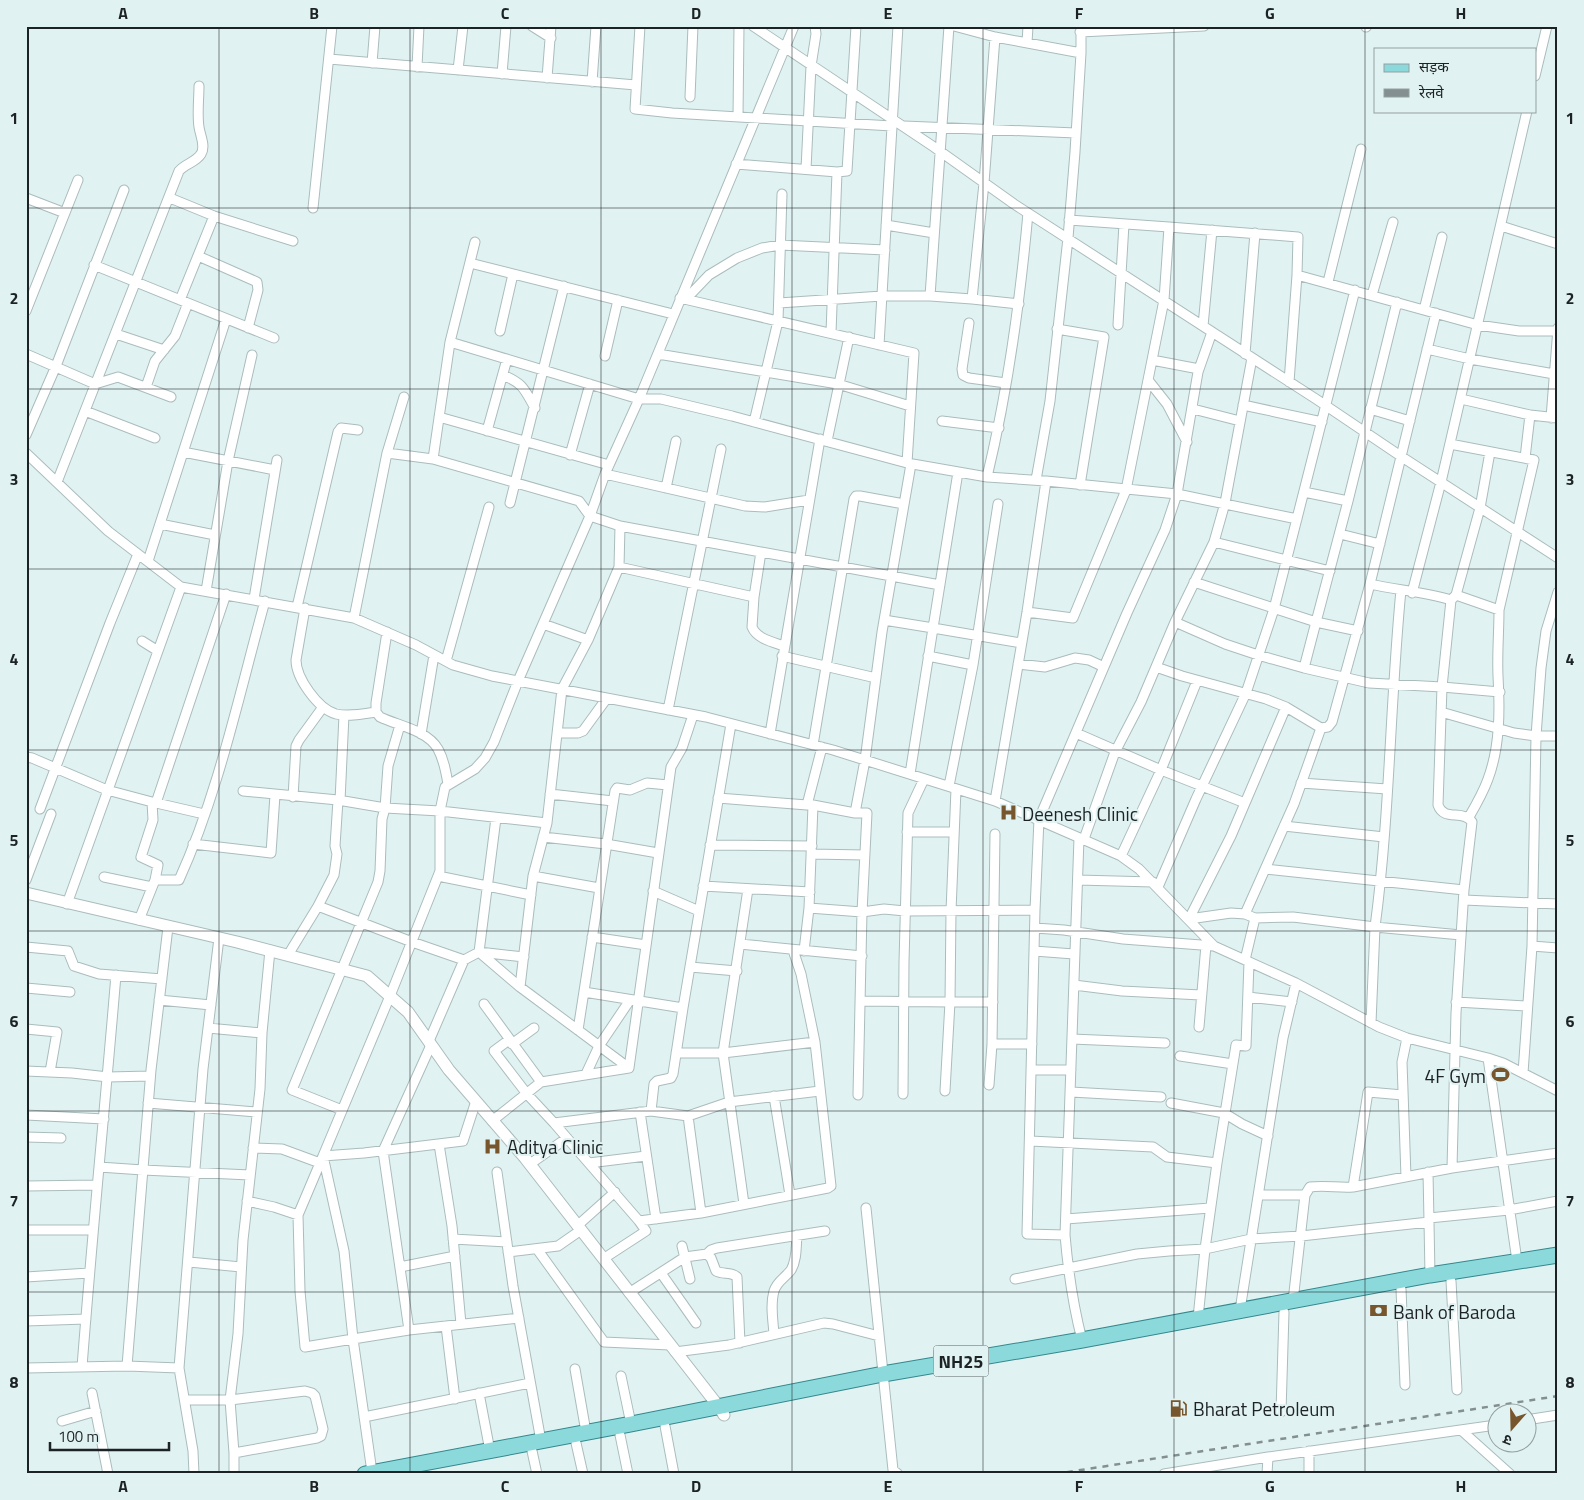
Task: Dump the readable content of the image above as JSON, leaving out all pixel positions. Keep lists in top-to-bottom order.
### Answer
{
  "streets": {
    "main road": ["NH25"]
  },
  "places": {
    "hospital": ["Deenesh Clinic", "Aditya Clinic"],
    "sports": ["4F Gym"],
    "bank": ["Bank of Baroda"],
    "fuel station": ["Bharat Petroleum"]
  },
  "legend": ["सड़क", "रेलवे"],
  "scale_bar": "100 m",
  "north": "bottom",
  "grid": {
    "columns": [
      "A",
      "B",
      "C",
      "D",
      "E",
      "F",
      "G",
      "H"
    ],
    "rows": [
      "1",
      "2",
      "3",
      "4",
      "5",
      "6",
      "7",
      "8"
    ]
  }
}
